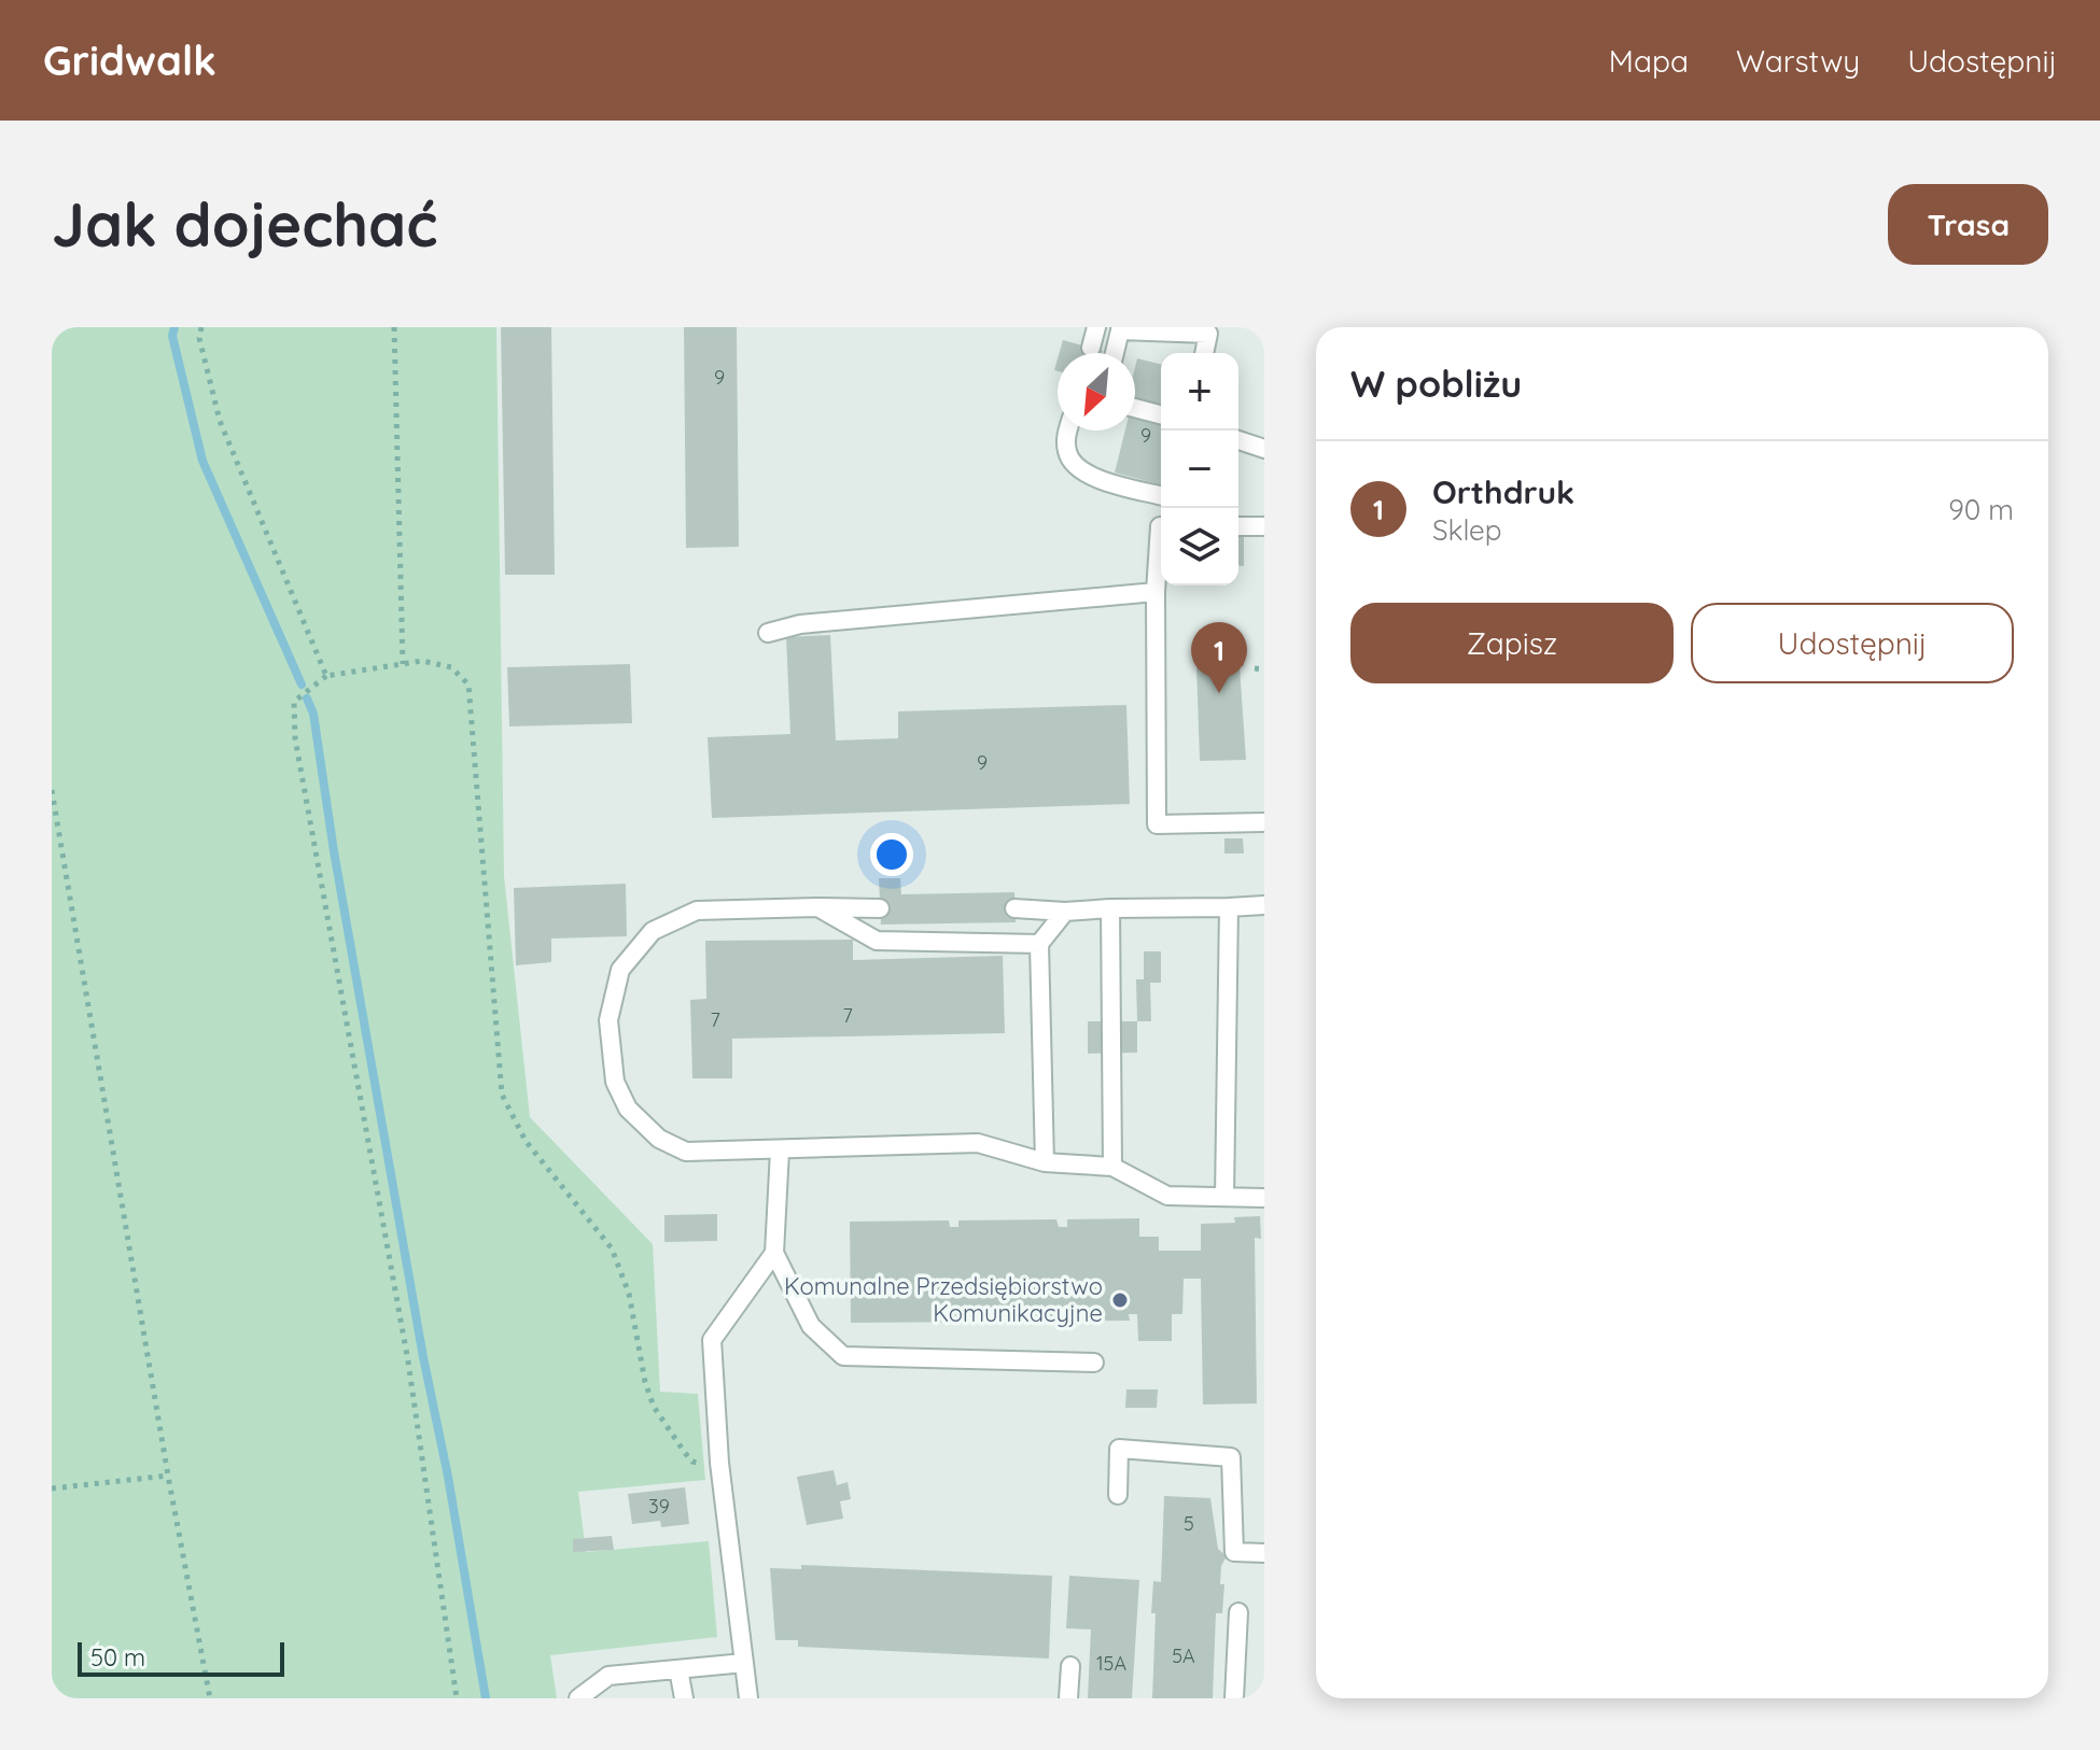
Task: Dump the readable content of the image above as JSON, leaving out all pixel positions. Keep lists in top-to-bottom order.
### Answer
{
  "places": ["Komunalne Przedsiębiorstwo Komunikacyjne"],
  "house_numbers": [
    "9",
    "9",
    "9",
    "7",
    "7",
    "39",
    "5",
    "5A",
    "15A"
  ],
  "scale_bar": "50 m",
  "north": "bottom left",
  "page": {
    "header": "Gridwalk",
    "nav": ["Mapa", "Warstwy", "Udostępnij"],
    "buttons": [
      "Trasa",
      ["Zapisz", "Udostępnij"]
    ],
    "title": "Jak dojechać",
    "heading": "W pobliżu",
    "map_buttons": ["+", "−"],
    "list": [
      {
        "mark": "1",
        "name": "Orthdruk",
        "note": "Sklep",
        "value": "90 m"
      }
    ],
    "pins": "1",
    "scale": "50 m"
  }
}
